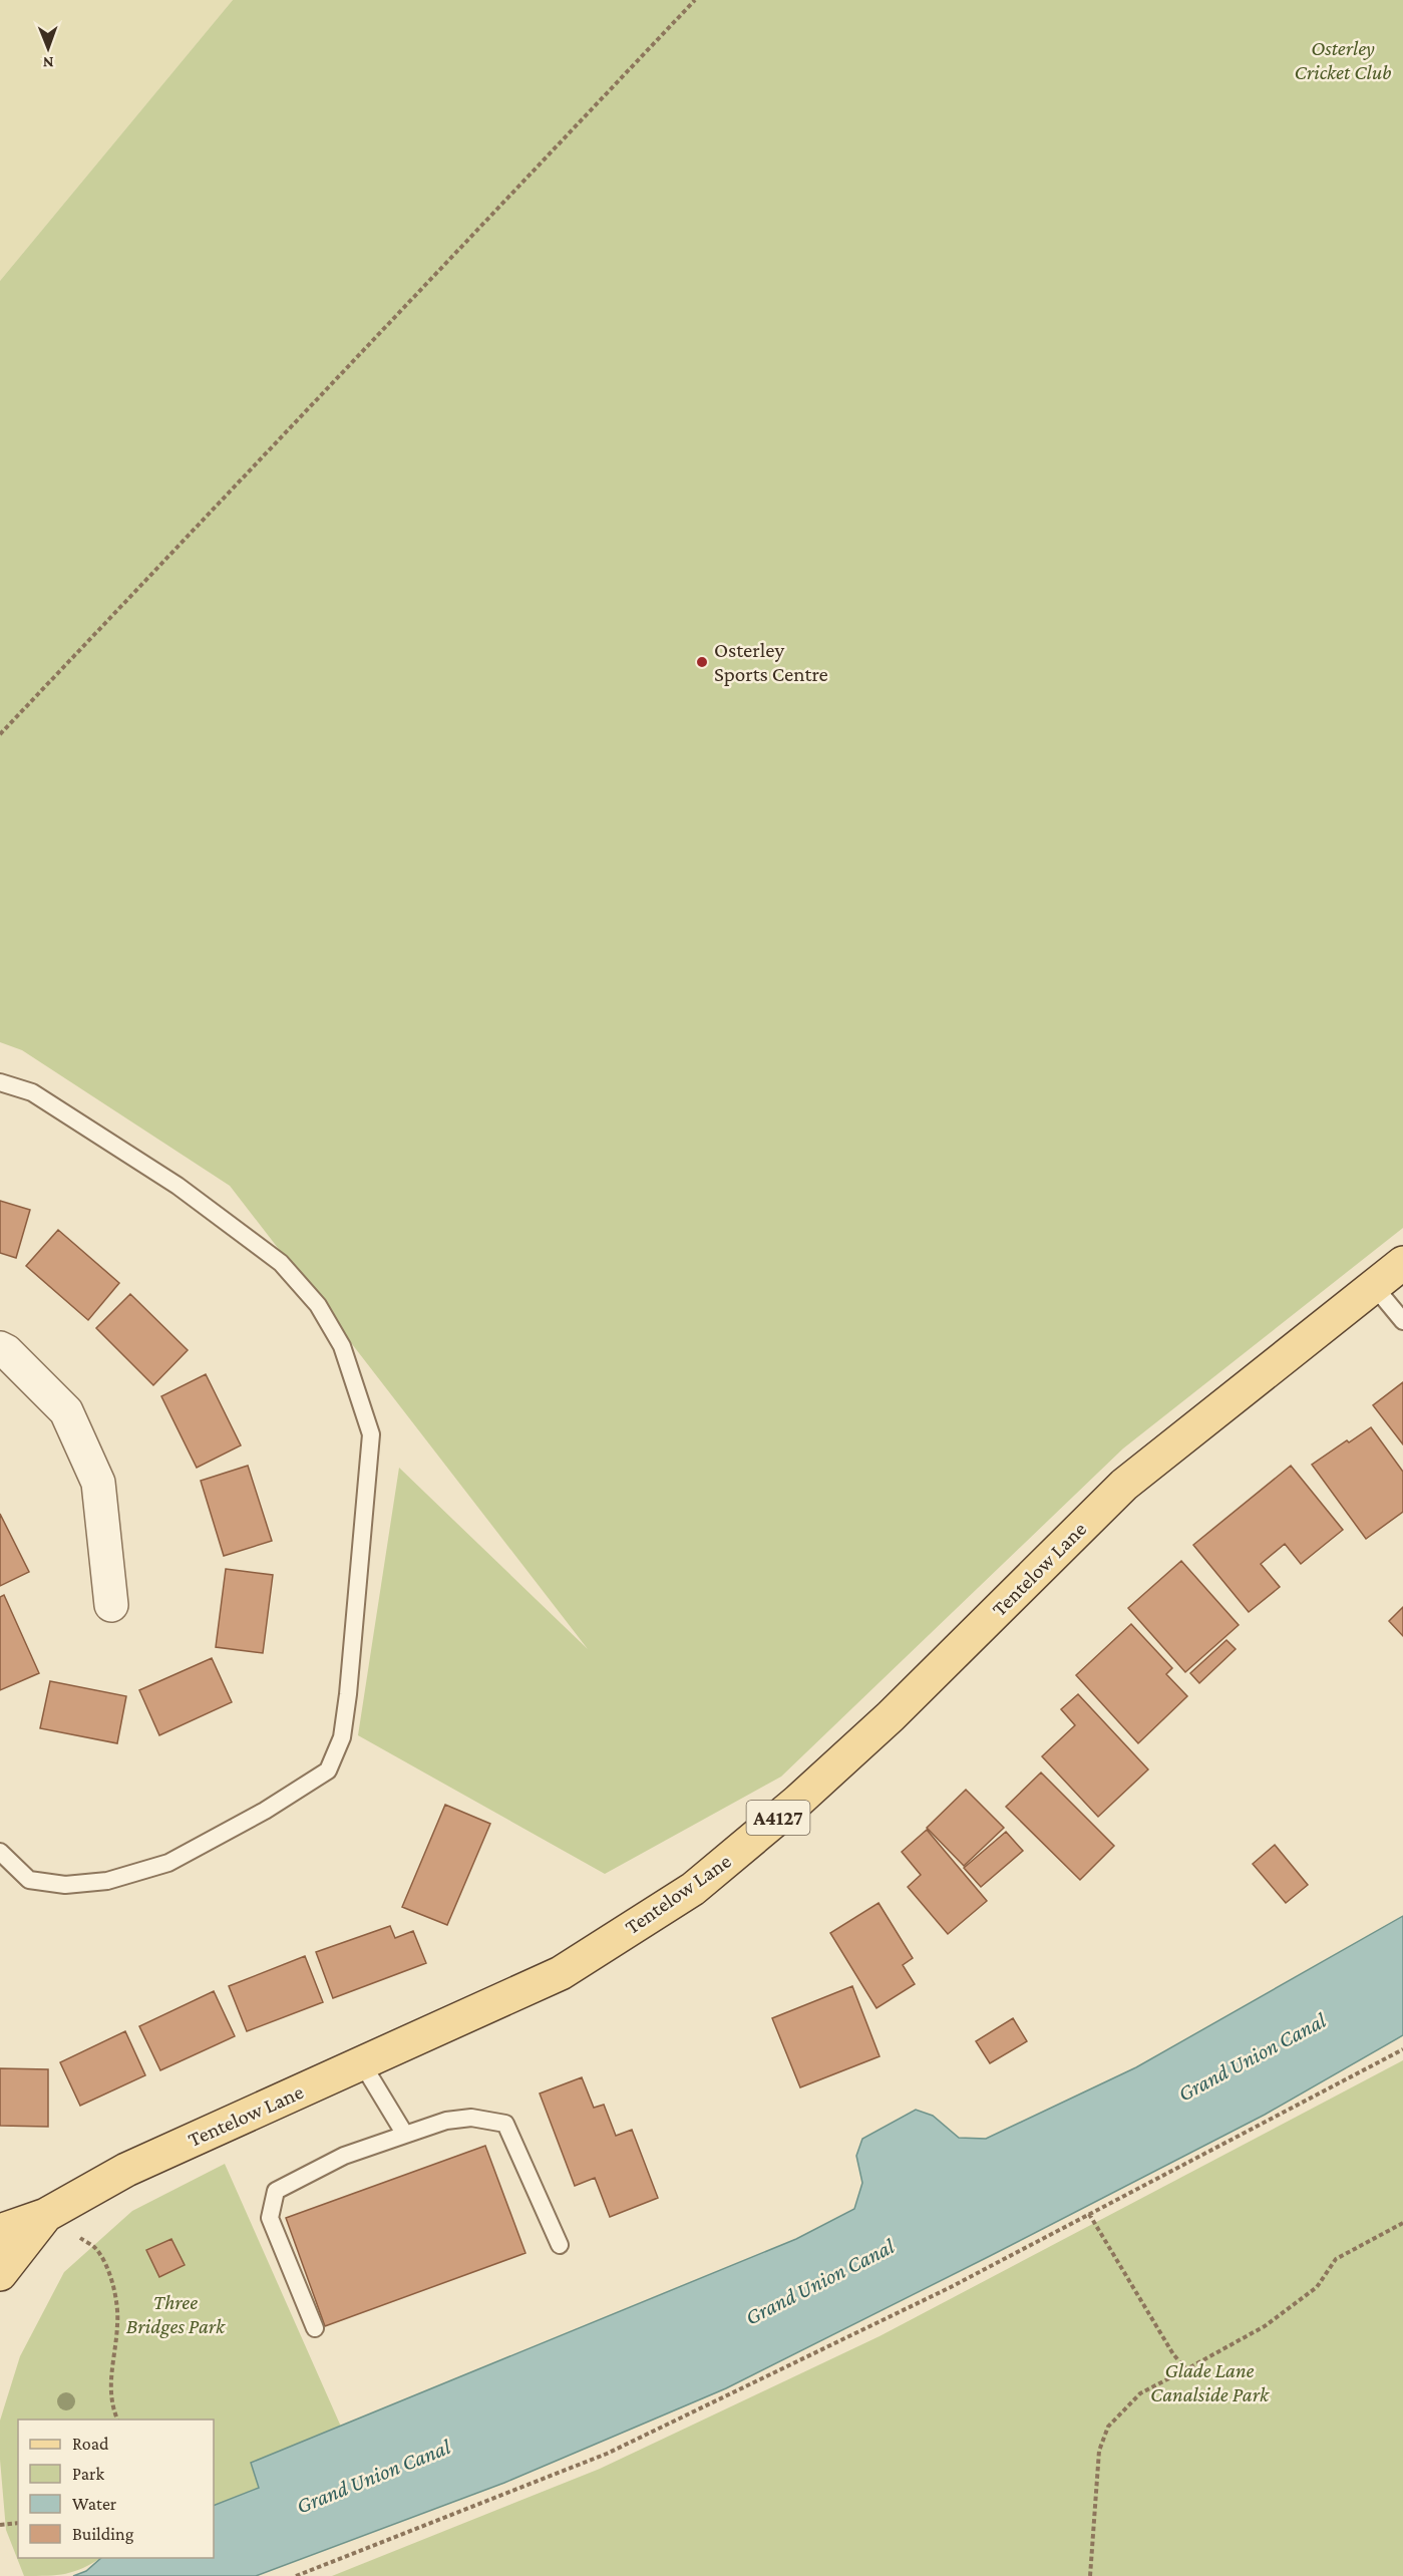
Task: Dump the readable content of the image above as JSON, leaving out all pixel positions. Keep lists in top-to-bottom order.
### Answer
{
  "streets": {
    "main road": ["Tentelow Lane", "A4127"]
  },
  "water": ["Grand Union Canal"],
  "parks": ["Osterley Cricket Club", "Three Bridges Park", "Glade Lane Canalside Park"],
  "places": ["Osterley Sports Centre"],
  "legend": [
    "Road",
    "Park",
    "Water",
    "Building"
  ],
  "north": "bottom"
}
